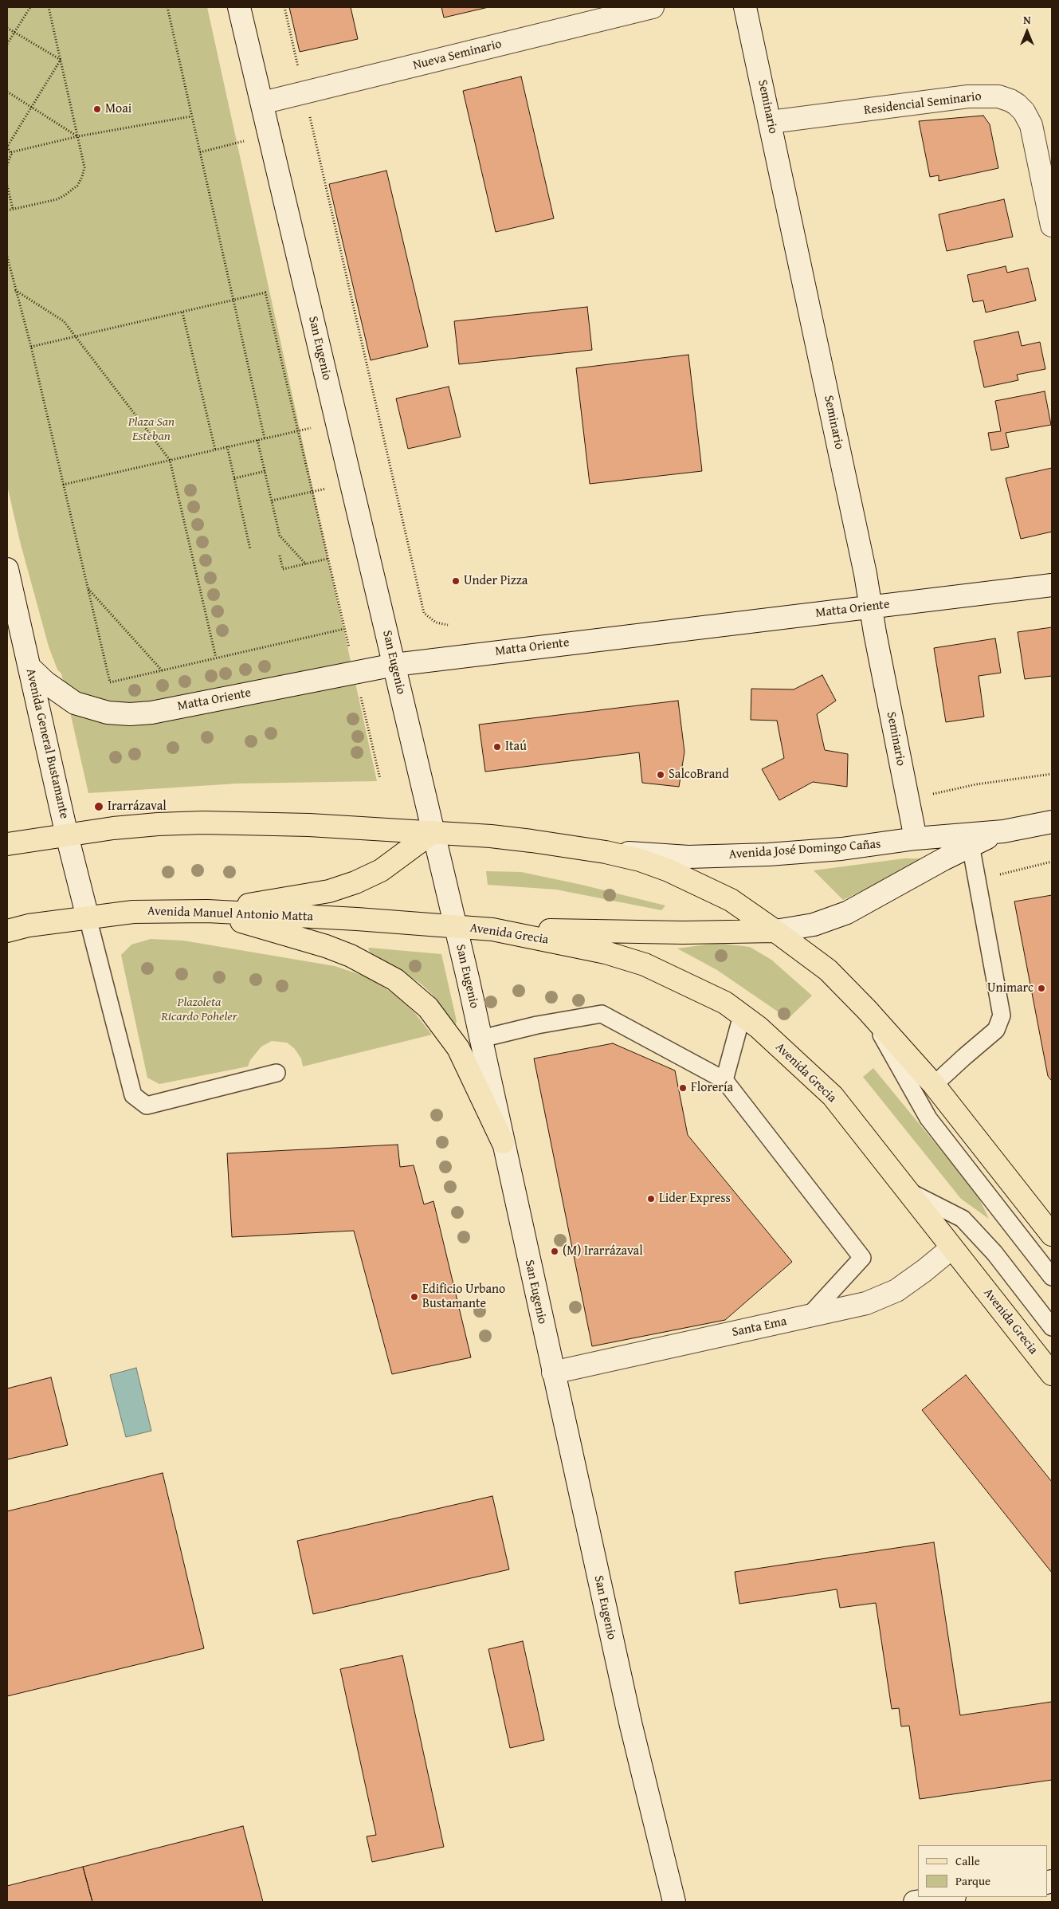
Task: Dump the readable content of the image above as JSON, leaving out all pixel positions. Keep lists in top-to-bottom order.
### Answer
{
  "streets": {
    "main road": ["Avenida Manuel Antonio Matta", "Avenida Grecia"],
    "street": [
      "Nueva Seminario",
      "Residencial Seminario",
      "Seminario",
      "San Eugenio",
      "Matta Oriente",
      "Avenida General Bustamante",
      "Avenida José Domingo Cañas",
      "Santa Ema"
    ]
  },
  "crossings": [
    ["Nueva Seminario", "San Eugenio"],
    ["Residencial Seminario", "Seminario"],
    ["Seminario", "Matta Oriente"],
    ["Seminario", "Avenida José Domingo Cañas"],
    ["San Eugenio", "Matta Oriente"],
    ["San Eugenio", "Avenida Manuel Antonio Matta"],
    ["San Eugenio", "Avenida Grecia"],
    ["San Eugenio", "Santa Ema"],
    ["Matta Oriente", "Avenida General Bustamante"],
    ["Avenida General Bustamante", "Avenida Manuel Antonio Matta"],
    ["Avenida Manuel Antonio Matta", "Avenida Grecia"],
    ["Avenida Grecia", "Santa Ema"]
  ],
  "parks": ["Plaza San Esteban", "Plazoleta Ricardo Poheler"],
  "places": [
    "Moai",
    "Under Pizza",
    "Itaú",
    "SalcoBrand",
    "Irarrázaval",
    "Unimarc",
    "Florería",
    "Lider Express",
    "(M) Irarrázaval",
    "Edificio Urbano Bustamante"
  ],
  "legend": ["Calle", "Parque"],
  "north": "top"
}
